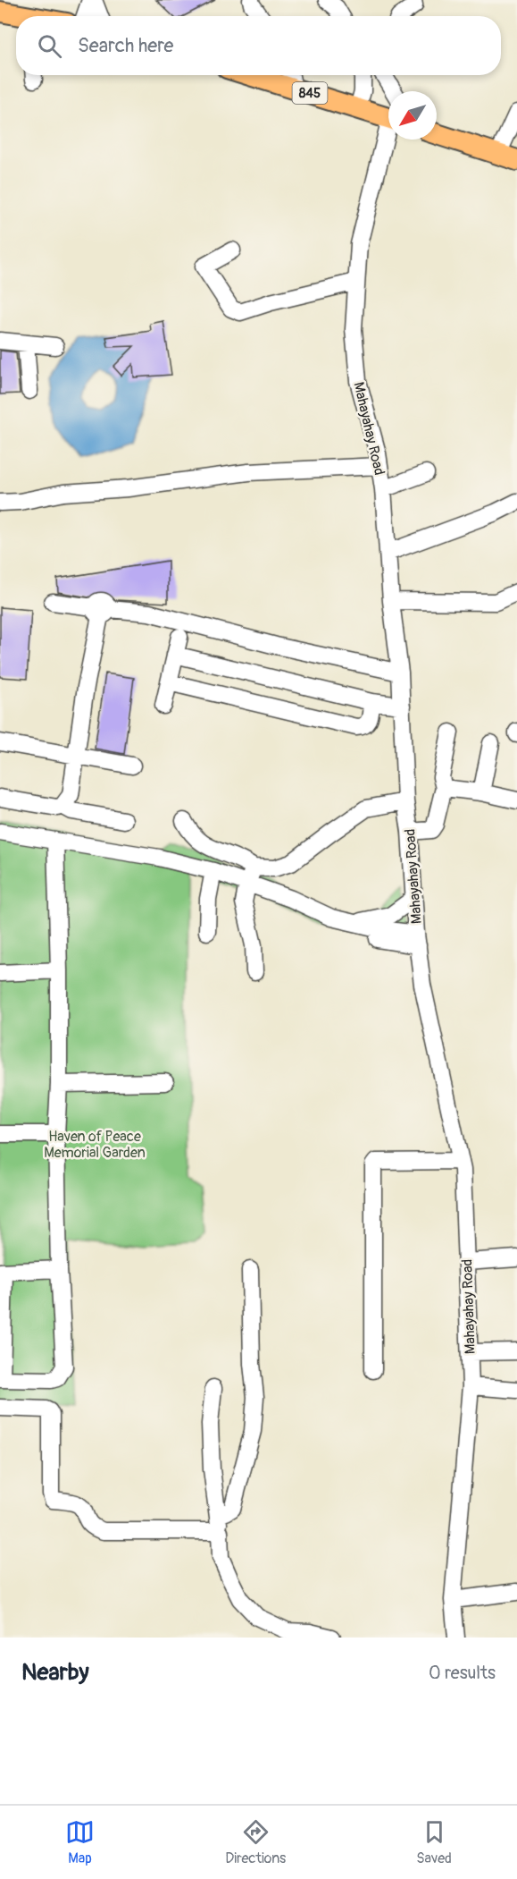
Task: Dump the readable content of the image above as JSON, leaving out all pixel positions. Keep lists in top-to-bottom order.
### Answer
{
  "streets": {
    "main road": ["845"],
    "street": ["Mahayahay Road"]
  },
  "parks": ["Haven of Peace Memorial Garden"],
  "north": "bottom left",
  "page": {
    "search": "Search here",
    "heading": ["Nearby", "0 results"],
    "nav": ["Map", "Directions", "Saved"]
  }
}
